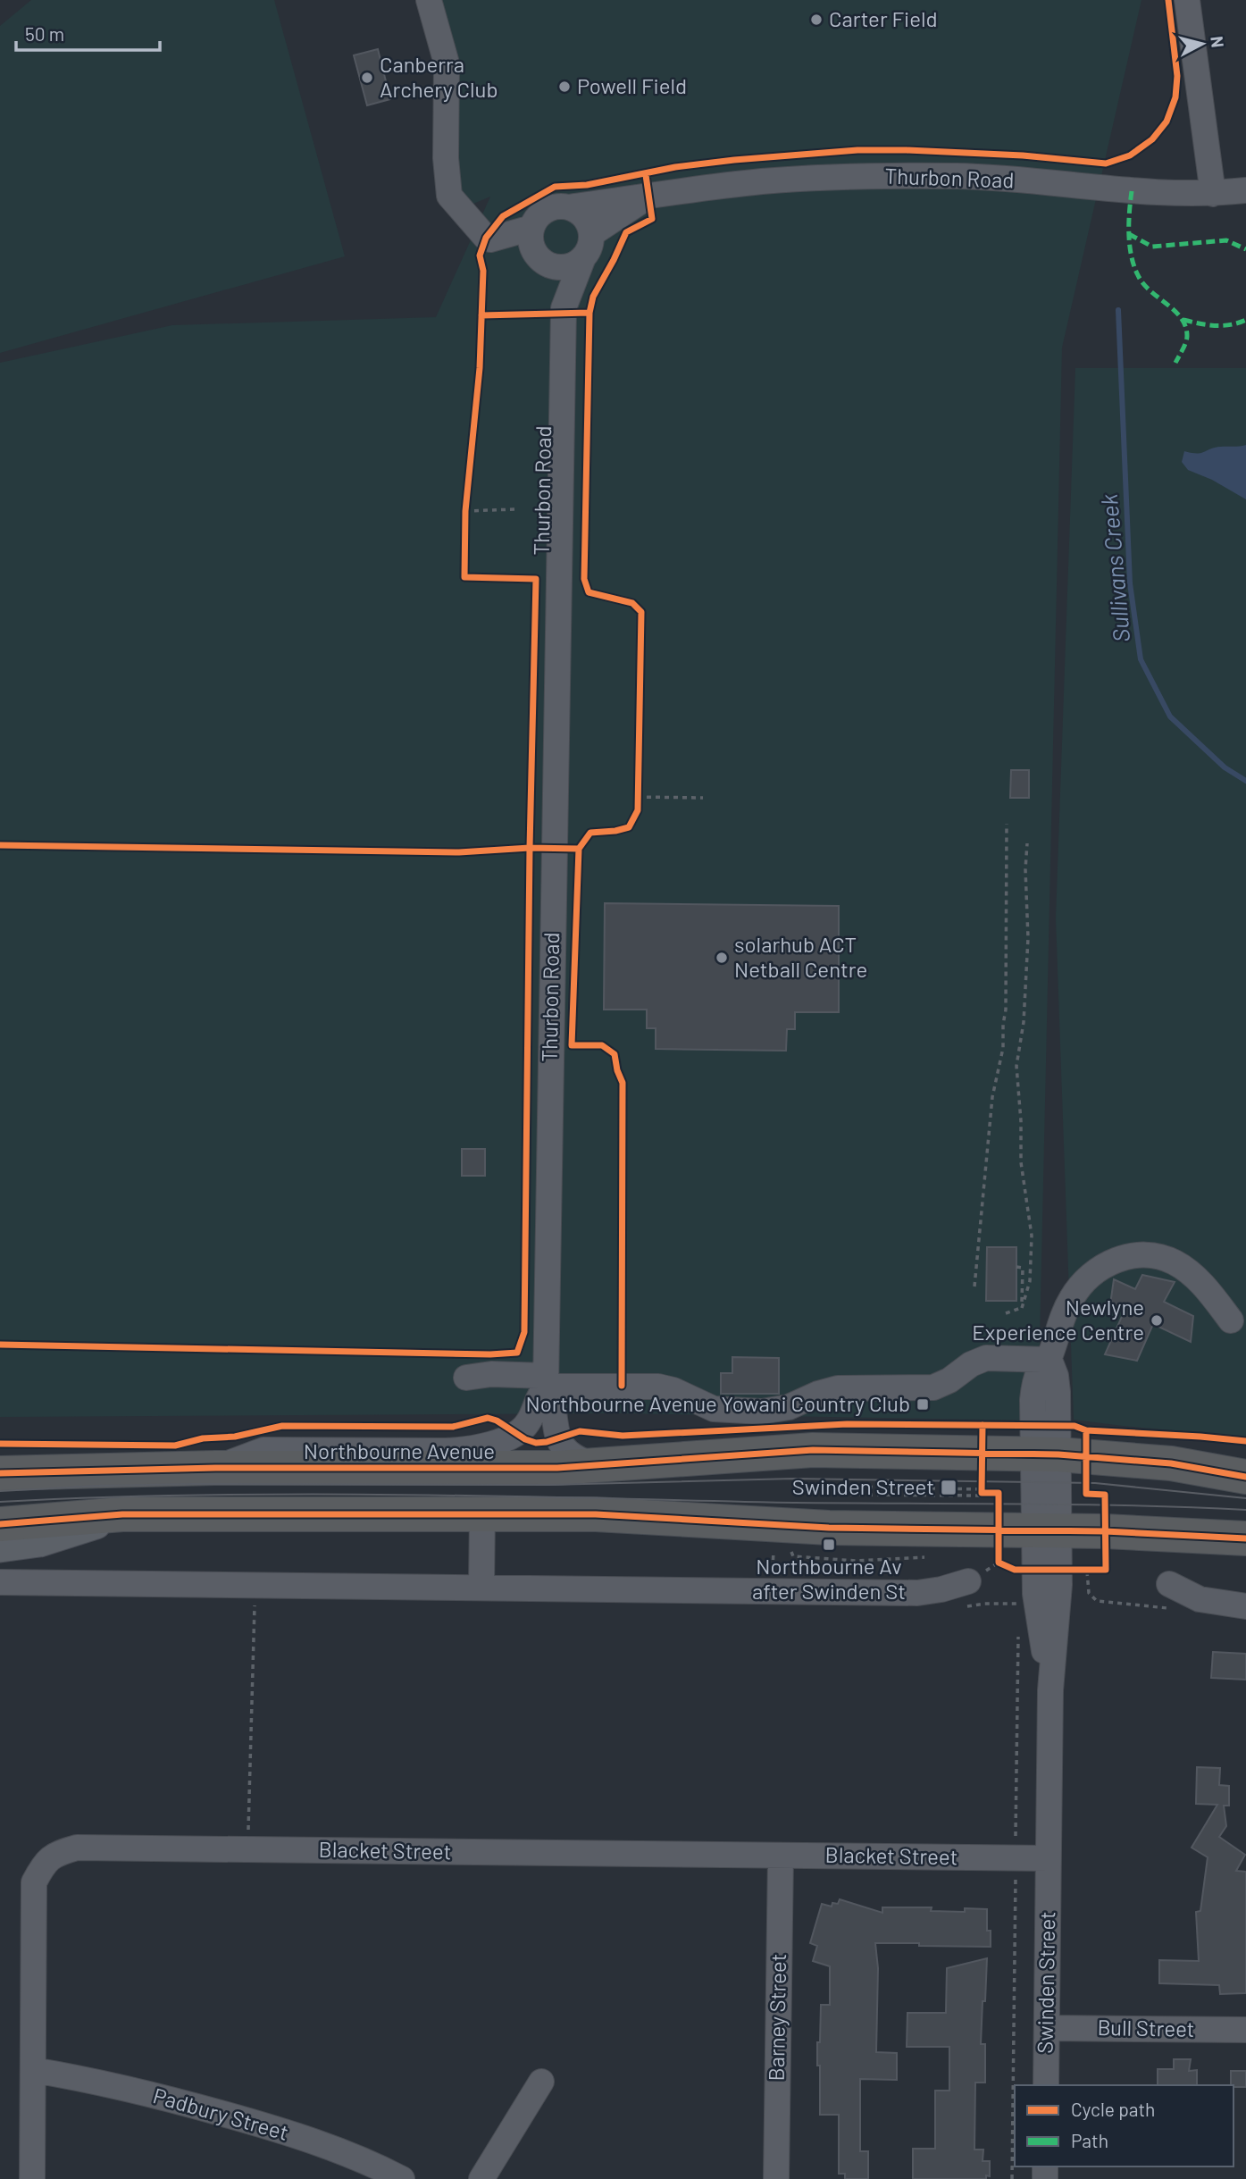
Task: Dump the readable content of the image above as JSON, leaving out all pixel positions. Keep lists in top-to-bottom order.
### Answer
{
  "streets": {
    "highway": ["Northbourne Avenue"],
    "street": [
      "Thurbon Road",
      "Blacket Street",
      "Swinden Street",
      "Barney Street",
      "Bull Street",
      "Padbury Street"
    ]
  },
  "crossings": [
    ["Thurbon Road", "Northbourne Avenue"],
    ["Northbourne Avenue", "Swinden Street"],
    ["Blacket Street", "Swinden Street"],
    ["Blacket Street", "Barney Street"],
    ["Blacket Street", "Padbury Street"],
    ["Swinden Street", "Bull Street"]
  ],
  "water": ["Sullivans Creek"],
  "places": {
    "other": [
      "Carter Field",
      "Canberra Archery Club",
      "Powell Field",
      "solarhub ACT Netball Centre",
      "Newlyne Experience Centre"
    ],
    "transit": ["Northbourne Avenue Yowani Country Club", "Swinden Street", "Northbourne Av after Swinden St"]
  },
  "legend": ["Cycle path", "Path"],
  "scale_bar": "50 m",
  "north": "right"
}
